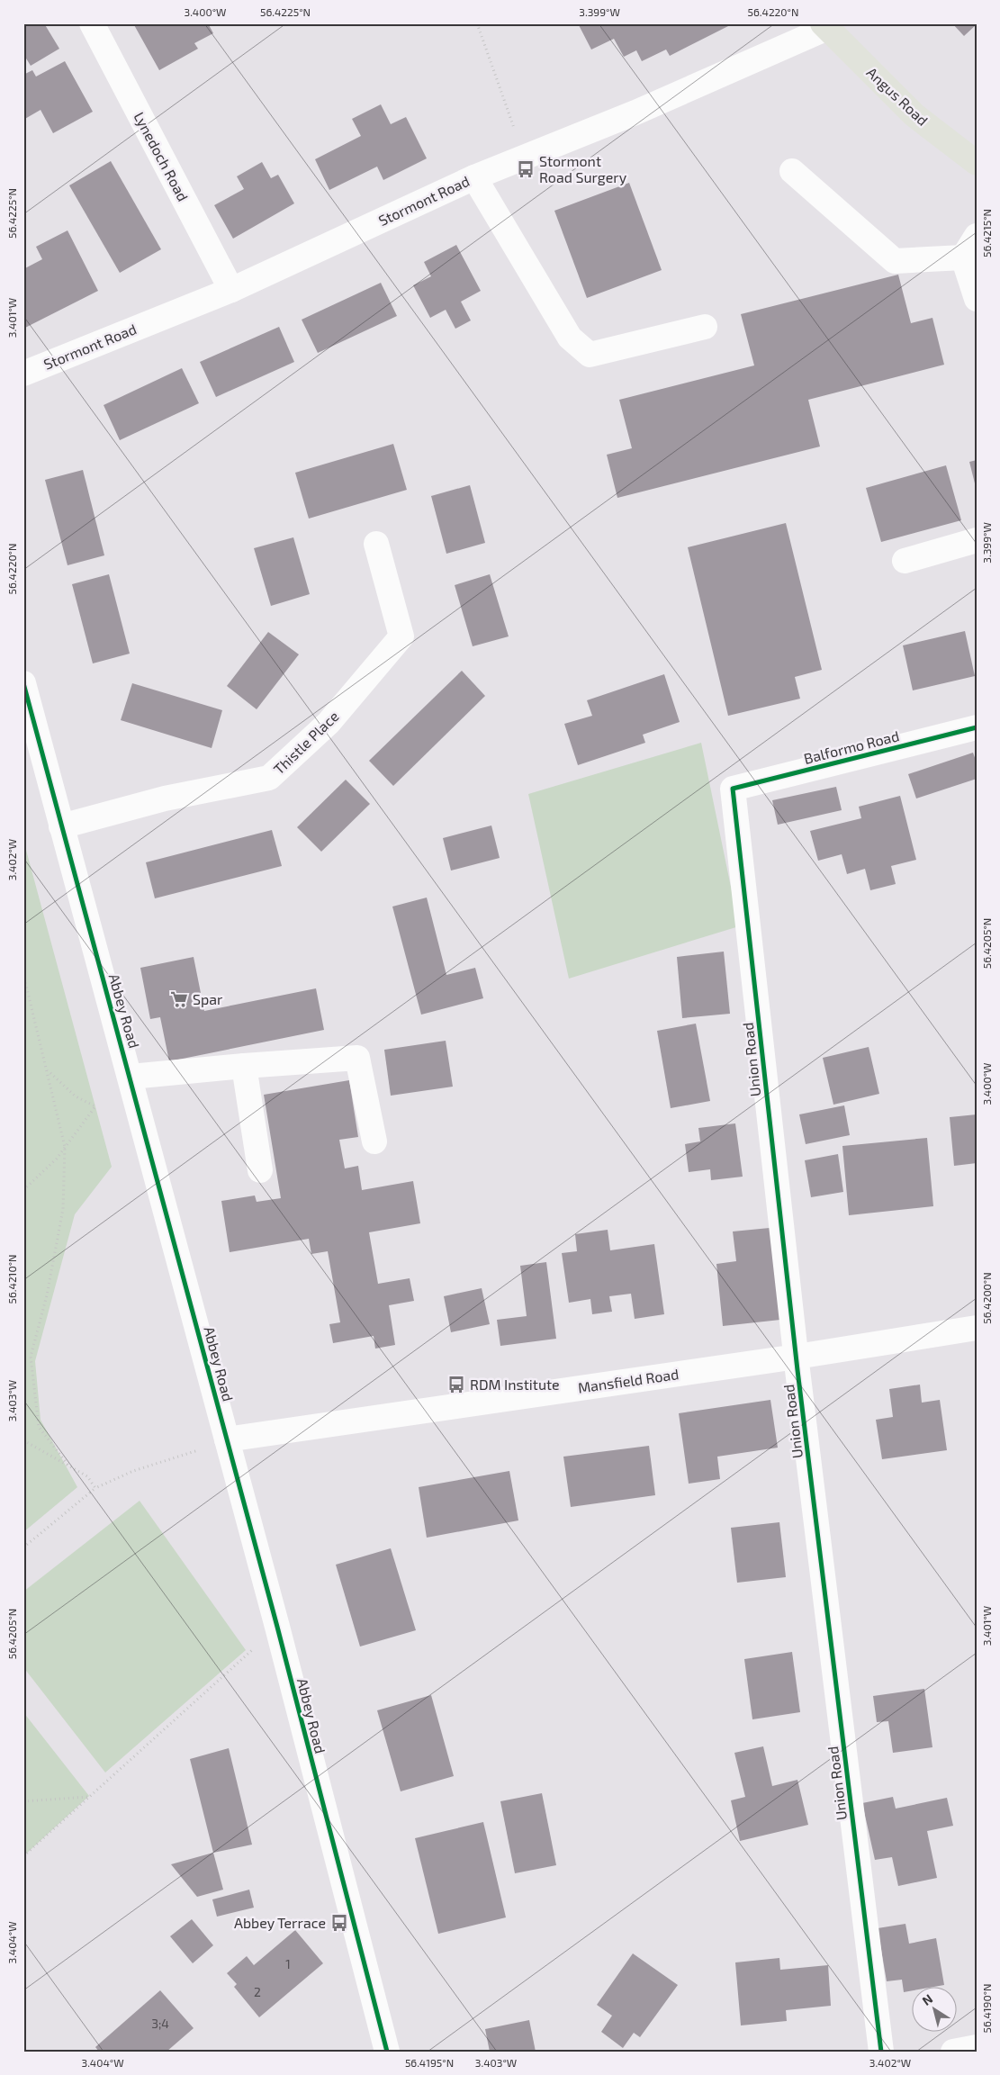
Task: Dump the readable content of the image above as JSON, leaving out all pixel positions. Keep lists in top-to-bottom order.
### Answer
{
  "streets": {
    "main road": ["Angus Road"],
    "street": [
      "Lynedoch Road",
      "Stormont Road",
      "Thistle Place",
      "Balformo Road",
      "Abbey Road",
      "Union Road",
      "Mansfield Road"
    ]
  },
  "crossings": [
    ["Angus Road", "Stormont Road"],
    ["Lynedoch Road", "Stormont Road"],
    ["Thistle Place", "Abbey Road"],
    ["Balformo Road", "Union Road"],
    ["Abbey Road", "Mansfield Road"],
    ["Union Road", "Mansfield Road"]
  ],
  "places": {
    "bus stop": ["Stormont Road Surgery", "RDM Institute", "Abbey Terrace"],
    "supermarket": ["Spar"]
  },
  "house_numbers": ["1", "2", "3;4"],
  "north": "top left",
  "coordinates": [
    "3.400°W",
    "56.4225°N",
    "3.399°W",
    "56.4220°N",
    "56.4215°N",
    "3.401°W",
    "3.402°W",
    "56.4205°N",
    "56.4210°N",
    "56.4200°N",
    "3.403°W",
    "3.404°W",
    "56.4190°N",
    "56.4195°N"
  ]
}
